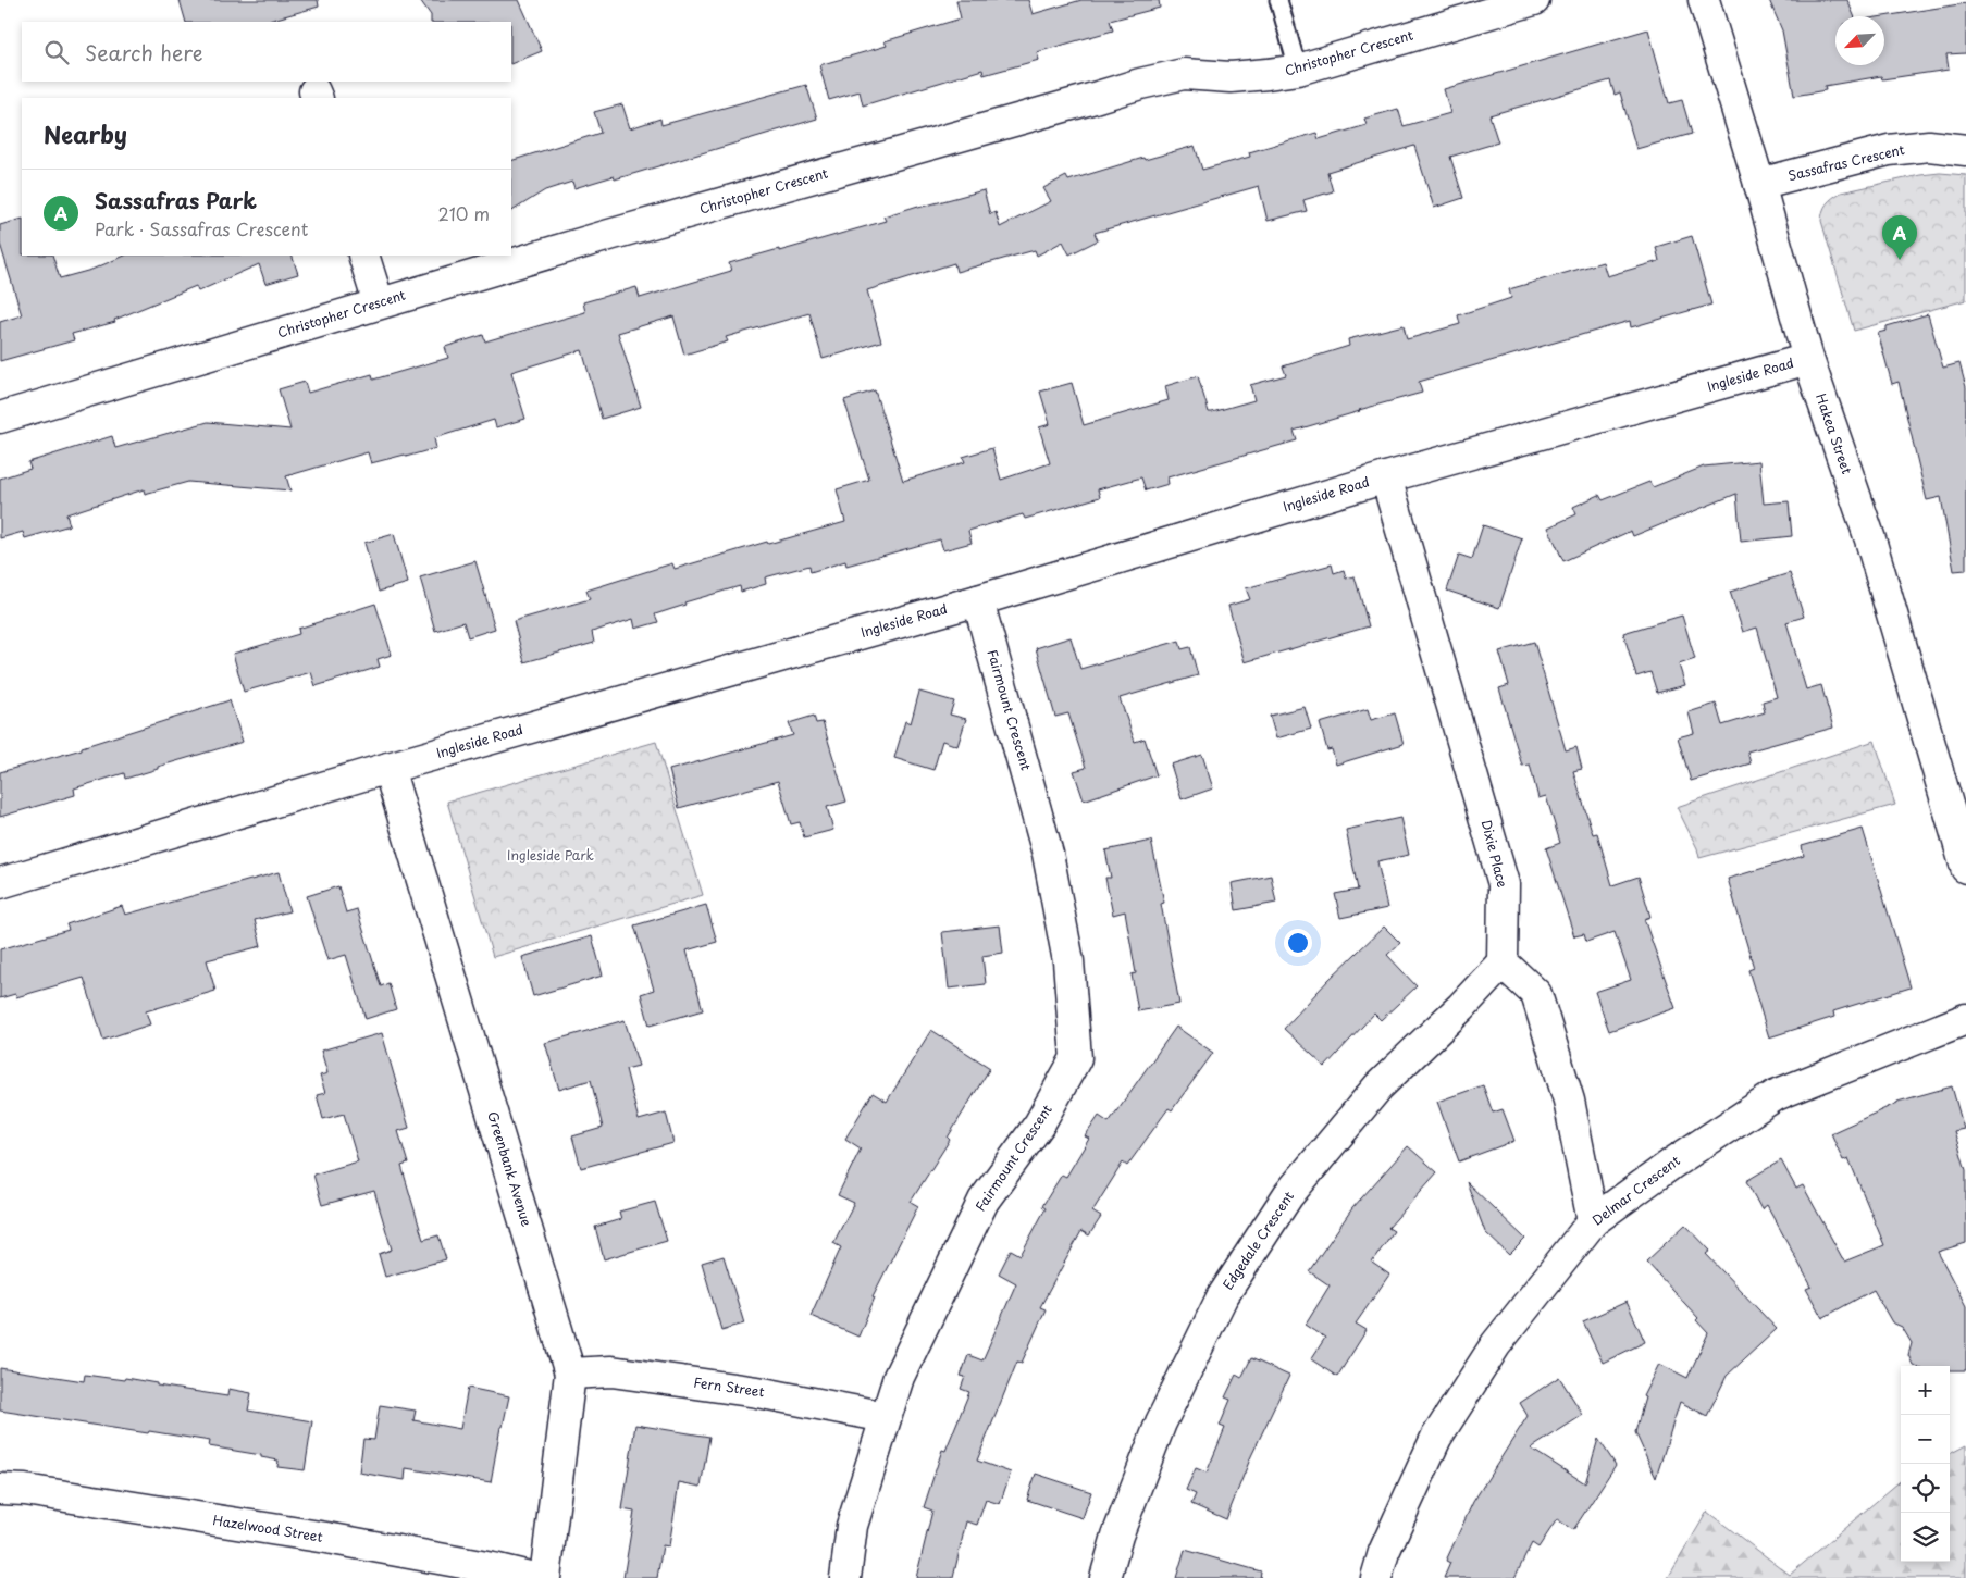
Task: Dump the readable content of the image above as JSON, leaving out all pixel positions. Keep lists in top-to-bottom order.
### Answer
{
  "streets": {
    "street": [
      "Christopher Crescent",
      "Sassafras Crescent",
      "Ingleside Road",
      "Hakea Street",
      "Fairmount Crescent",
      "Dixie Place",
      "Greenbank Avenue",
      "Delmar Crescent",
      "Edgedale Crescent",
      "Fern Street",
      "Hazelwood Street"
    ]
  },
  "crossings": [
    ["Sassafras Crescent", "Hakea Street"],
    ["Ingleside Road", "Hakea Street"],
    ["Ingleside Road", "Fairmount Crescent"],
    ["Ingleside Road", "Dixie Place"],
    ["Ingleside Road", "Greenbank Avenue"],
    ["Fairmount Crescent", "Fern Street"],
    ["Dixie Place", "Edgedale Crescent"],
    ["Greenbank Avenue", "Fern Street"]
  ],
  "parks": ["Ingleside Park"],
  "north": "bottom left",
  "page": {
    "search": "Search here",
    "heading": "Nearby",
    "list": [
      {
        "mark": "A",
        "name": "Sassafras Park",
        "note": "Park · Sassafras Crescent",
        "value": "210 m"
      }
    ],
    "pins": "A",
    "map_buttons": ["+", "−"]
  }
}
